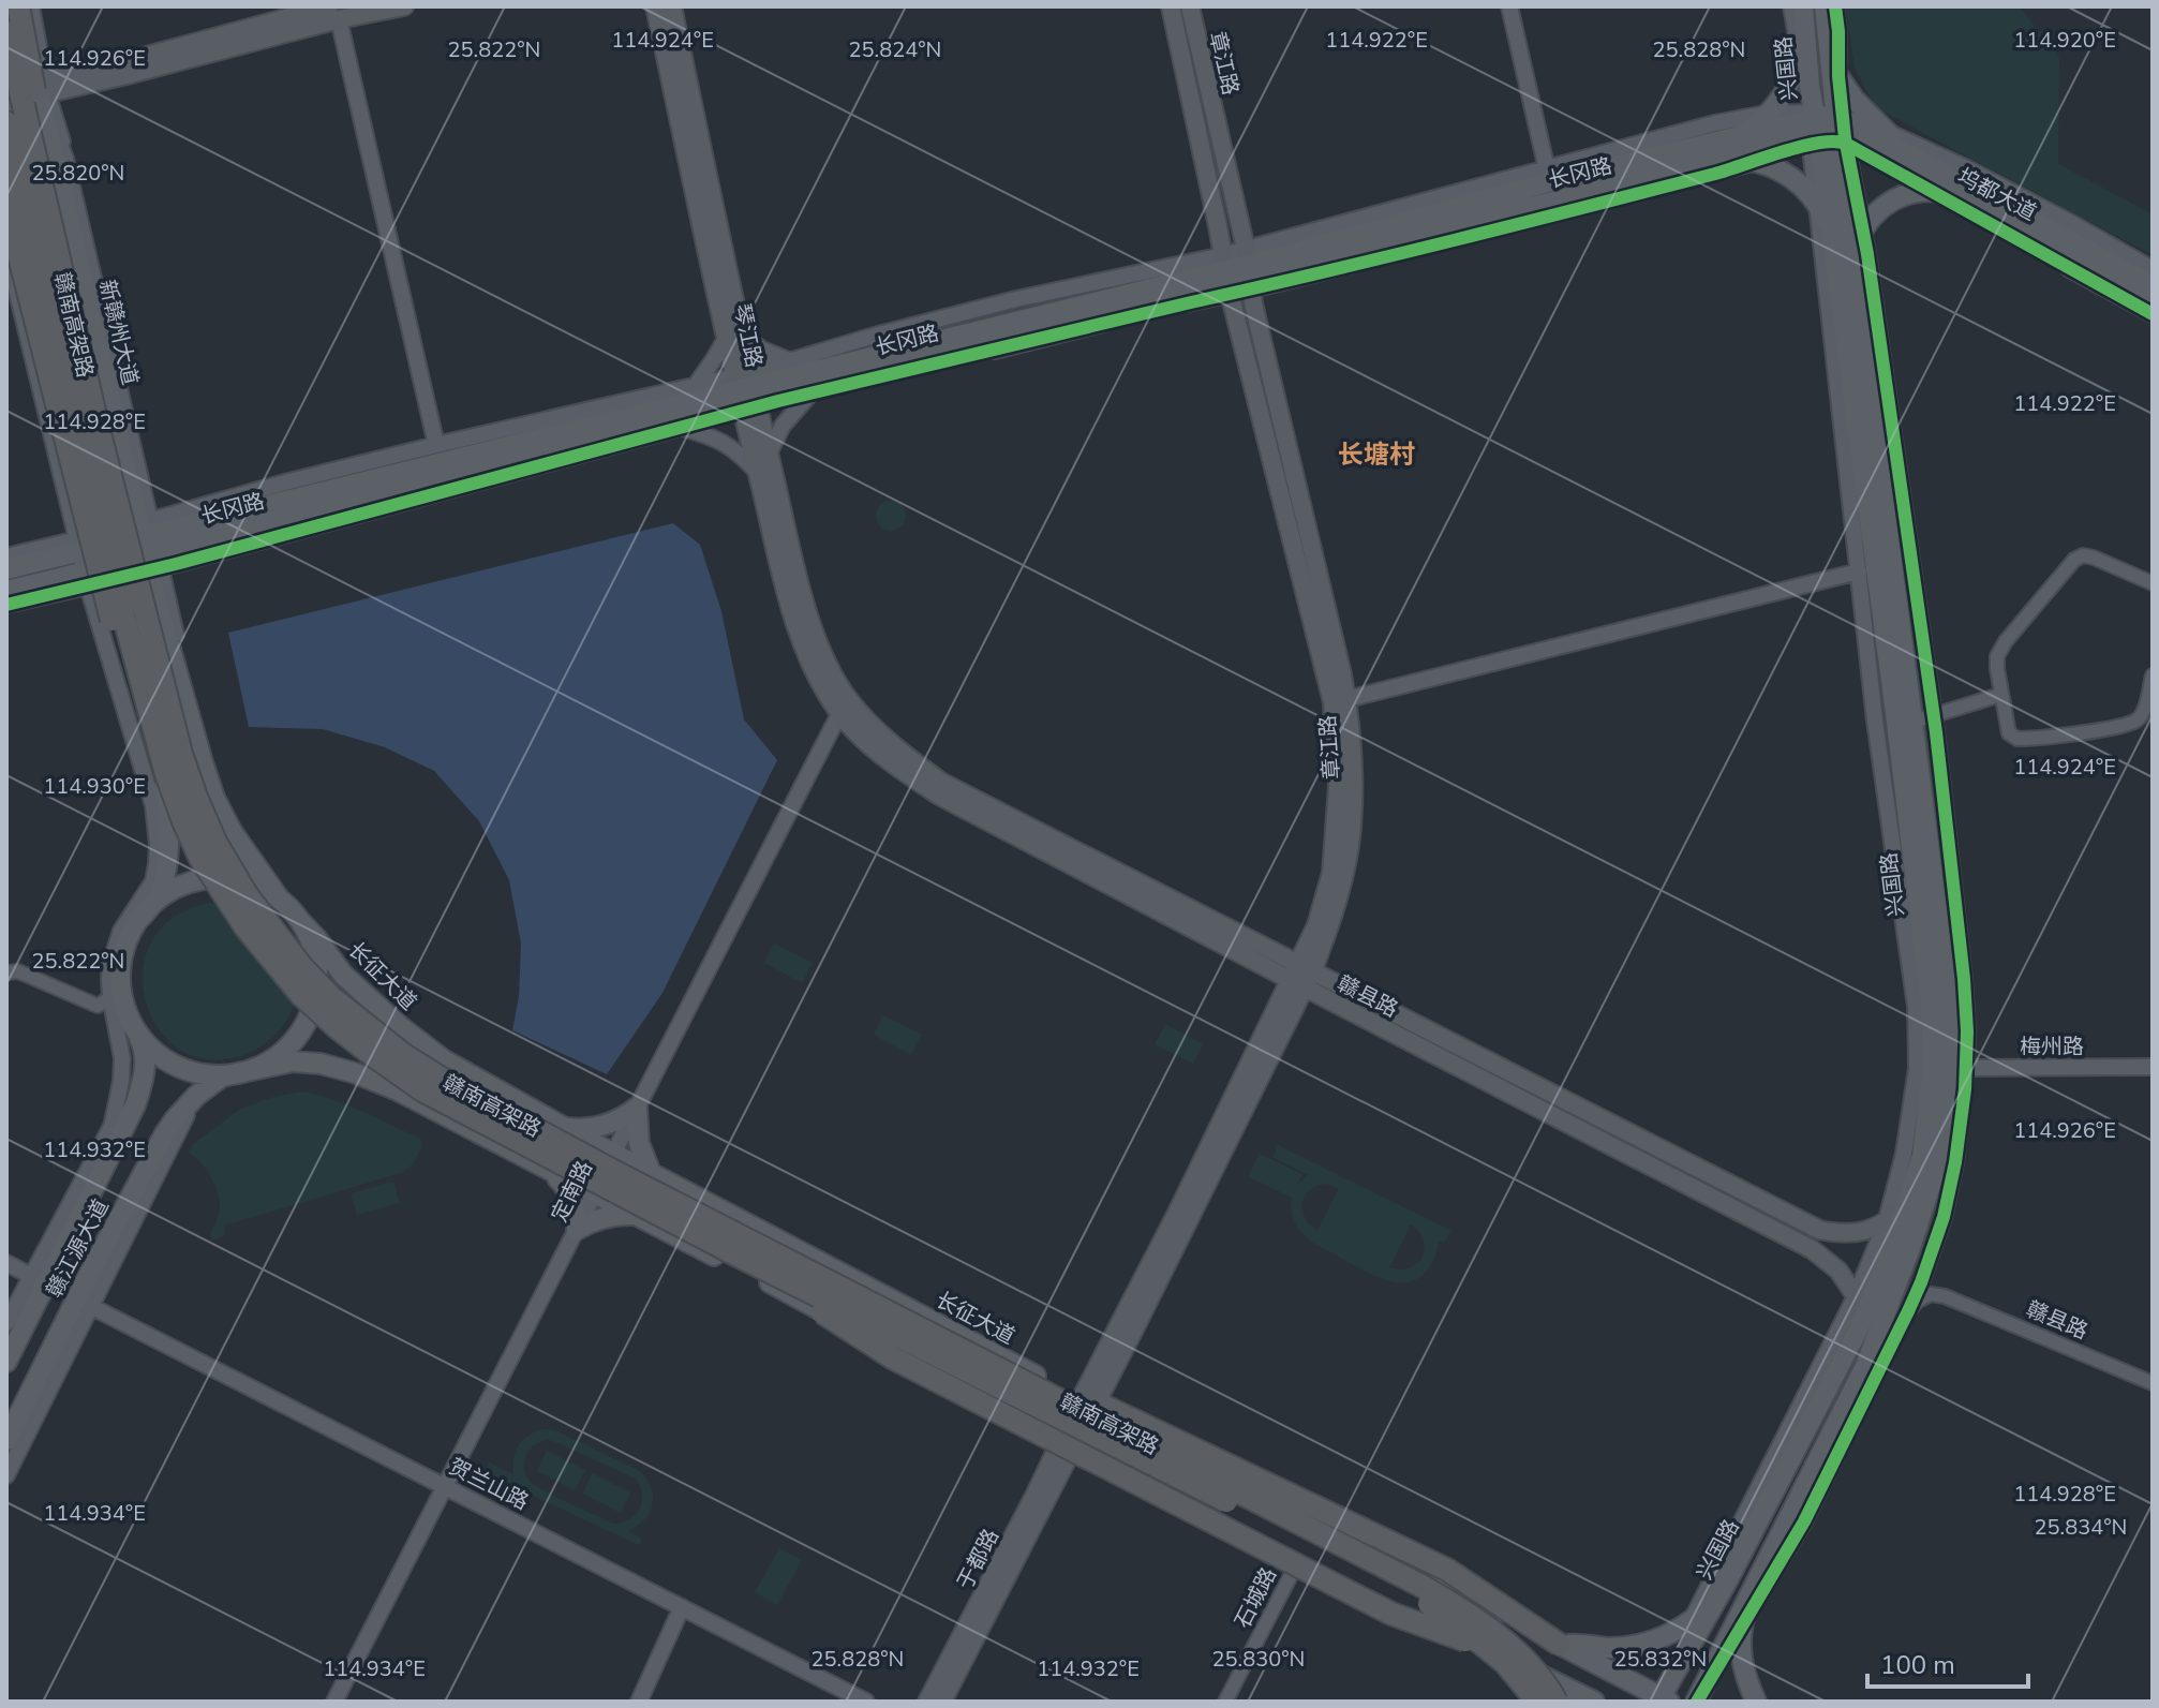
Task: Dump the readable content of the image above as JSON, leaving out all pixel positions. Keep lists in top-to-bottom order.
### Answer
{
  "streets": {
    "highway": ["赣南高架路"],
    "main road": [
      "章江路",
      "兴国路",
      "长冈路",
      "坞都大道",
      "新赣州大道",
      "琴江路",
      "长征大道",
      "赣县路",
      "赣江源大道",
      "于都路"
    ],
    "street": [
      "梅州路",
      "定南路",
      "贺兰山路",
      "石城路"
    ]
  },
  "crossings": [
    ["章江路", "长冈路"],
    ["章江路", "长征大道"],
    ["章江路", "赣县路"],
    ["章江路", "于都路"],
    ["兴国路", "长冈路"],
    ["兴国路", "坞都大道"],
    ["兴国路", "长征大道"],
    ["兴国路", "赣县路"],
    ["兴国路", "梅州路"],
    ["长冈路", "坞都大道"],
    ["长冈路", "赣南高架路"],
    ["长冈路", "新赣州大道"],
    ["长冈路", "琴江路"],
    ["赣南高架路", "新赣州大道"],
    ["新赣州大道", "长征大道"],
    ["新赣州大道", "赣江源大道"],
    ["琴江路", "赣县路"],
    ["琴江路", "定南路"],
    ["长征大道", "定南路"],
    ["长征大道", "赣江源大道"],
    ["赣县路", "定南路"],
    ["定南路", "贺兰山路"]
  ],
  "districts": ["长塘村"],
  "scale_bar": "100 m",
  "coordinates": [
    "114.920°E",
    "114.924°E",
    "114.922°E",
    "25.822°N",
    "25.824°N",
    "25.828°N",
    "114.926°E",
    "25.820°N",
    "114.928°E",
    "114.930°E",
    "114.932°E",
    "114.934°E",
    "25.834°N",
    "25.830°N",
    "25.832°N"
  ]
}
